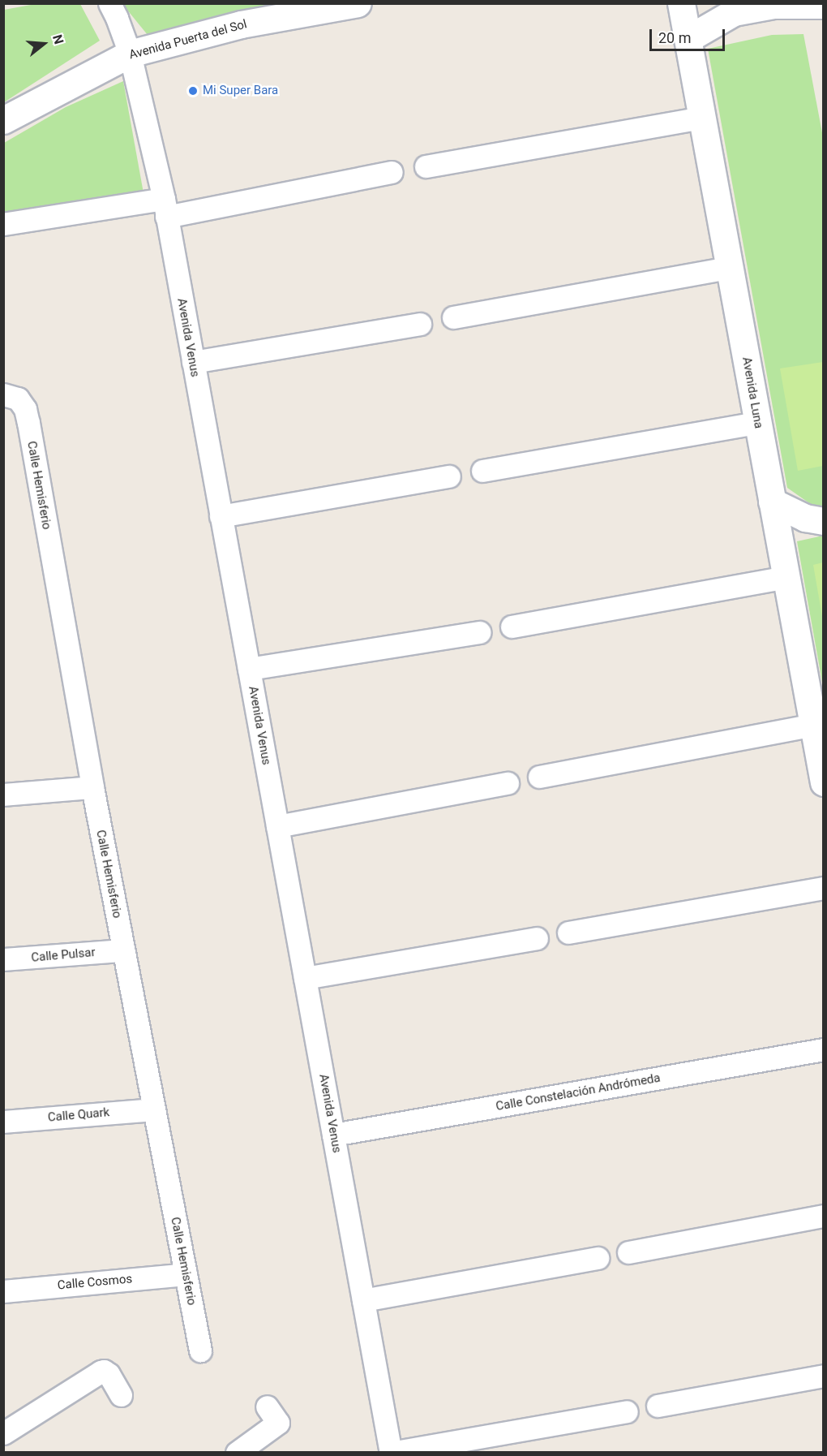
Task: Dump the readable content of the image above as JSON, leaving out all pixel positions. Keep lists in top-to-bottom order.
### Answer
{
  "streets": {
    "street": [
      "Avenida Puerta del Sol",
      "Avenida Venus",
      "Avenida Luna",
      "Calle Hemisferio",
      "Calle Pulsar",
      "Calle Constelación Andrómeda",
      "Calle Quark",
      "Calle Cosmos"
    ]
  },
  "crossings": [
    ["Avenida Puerta del Sol", "Avenida Venus"],
    ["Avenida Venus", "Calle Constelación Andrómeda"],
    ["Calle Hemisferio", "Calle Pulsar"],
    ["Calle Hemisferio", "Calle Quark"],
    ["Calle Hemisferio", "Calle Cosmos"]
  ],
  "places": ["Mi Super Bara"],
  "scale_bar": "20 m",
  "north": "right"
}
